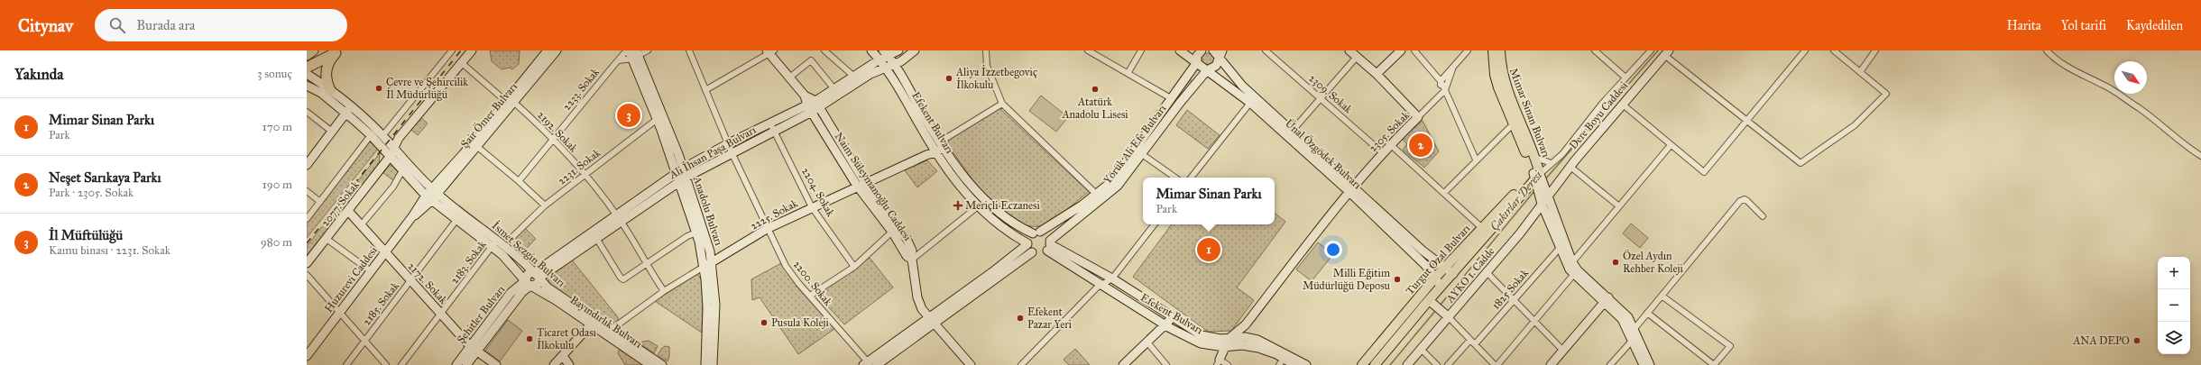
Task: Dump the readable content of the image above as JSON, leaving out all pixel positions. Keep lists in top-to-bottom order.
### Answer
{
  "streets": {
    "main road": [
      "Mimar Sinan Bulvarı",
      "Şair Ömer Bulvarı",
      "Dere Boyu Caddesi",
      "Efekent Bulvarı",
      "2305. Sokak",
      "Yörük Ali Efe Bulvarı",
      "Ali İhsan Paşa Bulvarı",
      "Ünal Özgödek Bulvarı",
      "Naim Süleymanoğlu Caddesi",
      "2077. Sokak",
      "Anadolu Bulvarı",
      "2225. Sokak",
      "İsmet Sezgin Bulvarı",
      "Turgut Ozal Bulvarı",
      "AYKO 1. Cadde",
      "Huzurevi Caddesi",
      "2172. Sokak",
      "Şehitler Bulvarı",
      "Bayındırlık Bulvarı"
    ],
    "street": [
      "2233. Sokak",
      "2309. Sokak",
      "2192. Sokak",
      "2231. Sokak",
      "2204. Sokak",
      "2183. Sokak",
      "2200. Sokak",
      "1825 Sokak",
      "2185. Sokak"
    ]
  },
  "crossings": [
    ["2233. Sokak", "2192. Sokak"],
    ["2233. Sokak", "Anadolu Bulvarı"],
    ["2309. Sokak", "2305. Sokak"],
    ["Mimar Sinan Bulvarı", "Dere Boyu Caddesi"],
    ["Mimar Sinan Bulvarı", "Turgut Ozal Bulvarı"],
    ["Mimar Sinan Bulvarı", "AYKO 1. Cadde"],
    ["Mimar Sinan Bulvarı", "1825 Sokak"],
    ["Şair Ömer Bulvarı", "2192. Sokak"],
    ["Şair Ömer Bulvarı", "İsmet Sezgin Bulvarı"],
    ["Şair Ömer Bulvarı", "Huzurevi Caddesi"],
    ["Dere Boyu Caddesi", "AYKO 1. Cadde"],
    ["Efekent Bulvarı", "Yörük Ali Efe Bulvarı"],
    ["Efekent Bulvarı", "Ali İhsan Paşa Bulvarı"],
    ["Efekent Bulvarı", "2225. Sokak"],
    ["2192. Sokak", "Ali İhsan Paşa Bulvarı"],
    ["2192. Sokak", "2231. Sokak"],
    ["2192. Sokak", "2077. Sokak"],
    ["2305. Sokak", "Ünal Özgödek Bulvarı"],
    ["Yörük Ali Efe Bulvarı", "Ünal Özgödek Bulvarı"],
    ["Ali İhsan Paşa Bulvarı", "Naim Süleymanoğlu Caddesi"],
    ["Ali İhsan Paşa Bulvarı", "2204. Sokak"],
    ["Ali İhsan Paşa Bulvarı", "Anadolu Bulvarı"],
    ["Ali İhsan Paşa Bulvarı", "İsmet Sezgin Bulvarı"],
    ["Ali İhsan Paşa Bulvarı", "2200. Sokak"],
    ["Ali İhsan Paşa Bulvarı", "Şehitler Bulvarı"],
    ["Ali İhsan Paşa Bulvarı", "Bayındırlık Bulvarı"],
    ["Ünal Özgödek Bulvarı", "Turgut Ozal Bulvarı"],
    ["2231. Sokak", "Anadolu Bulvarı"],
    ["Naim Süleymanoğlu Caddesi", "2225. Sokak"],
    ["2204. Sokak", "2225. Sokak"],
    ["2077. Sokak", "İsmet Sezgin Bulvarı"],
    ["2077. Sokak", "2172. Sokak"],
    ["Anadolu Bulvarı", "2225. Sokak"],
    ["2225. Sokak", "2200. Sokak"],
    ["İsmet Sezgin Bulvarı", "2183. Sokak"],
    ["İsmet Sezgin Bulvarı", "Huzurevi Caddesi"],
    ["İsmet Sezgin Bulvarı", "2185. Sokak"],
    ["İsmet Sezgin Bulvarı", "Şehitler Bulvarı"],
    ["İsmet Sezgin Bulvarı", "Bayındırlık Bulvarı"],
    ["2183. Sokak", "2172. Sokak"],
    ["Huzurevi Caddesi", "2172. Sokak"],
    ["2172. Sokak", "2185. Sokak"],
    ["2172. Sokak", "Şehitler Bulvarı"],
    ["Şehitler Bulvarı", "Bayındırlık Bulvarı"]
  ],
  "water": ["Çakırlar Deresi"],
  "places": {
    "other": [
      "Aliya İzzetbegoviç İlkokulu",
      "Çevre ve Şehircilik İl Müdürlüğü",
      "Atatürk Anadolu Lisesi",
      "Özel Aydın Rehber Koleji",
      "Milli Eğitim Müdürlüğü Deposu",
      "Efekent Pazar Yeri",
      "Pusula Koleji",
      "Ticaret Odası İlkokulu",
      "ANA DEPO"
    ],
    "health": ["Meriçli Eczanesi"]
  },
  "north": "bottom right",
  "page": {
    "header": "Citynav",
    "search": "Burada ara",
    "nav": ["Harita", "Yol tarifi", "Kaydedilen"],
    "heading": ["Yakında", "3 sonuç"],
    "list": [
      {
        "mark": "1",
        "name": "Mimar Sinan Parkı",
        "note": "Park",
        "value": "170 m"
      },
      {
        "mark": "2",
        "name": "Neşet Sarıkaya Parkı",
        "note": "Park · 2305. Sokak",
        "value": "190 m"
      },
      {
        "mark": "3",
        "name": "İl Müftülüğü",
        "note": "Kamu binası · 2231. Sokak",
        "value": "980 m"
      }
    ],
    "pins": ["3", "2", "1"],
    "popup": ["Mimar Sinan Parkı", "Park"],
    "map_buttons": ["+", "−"]
  }
}
